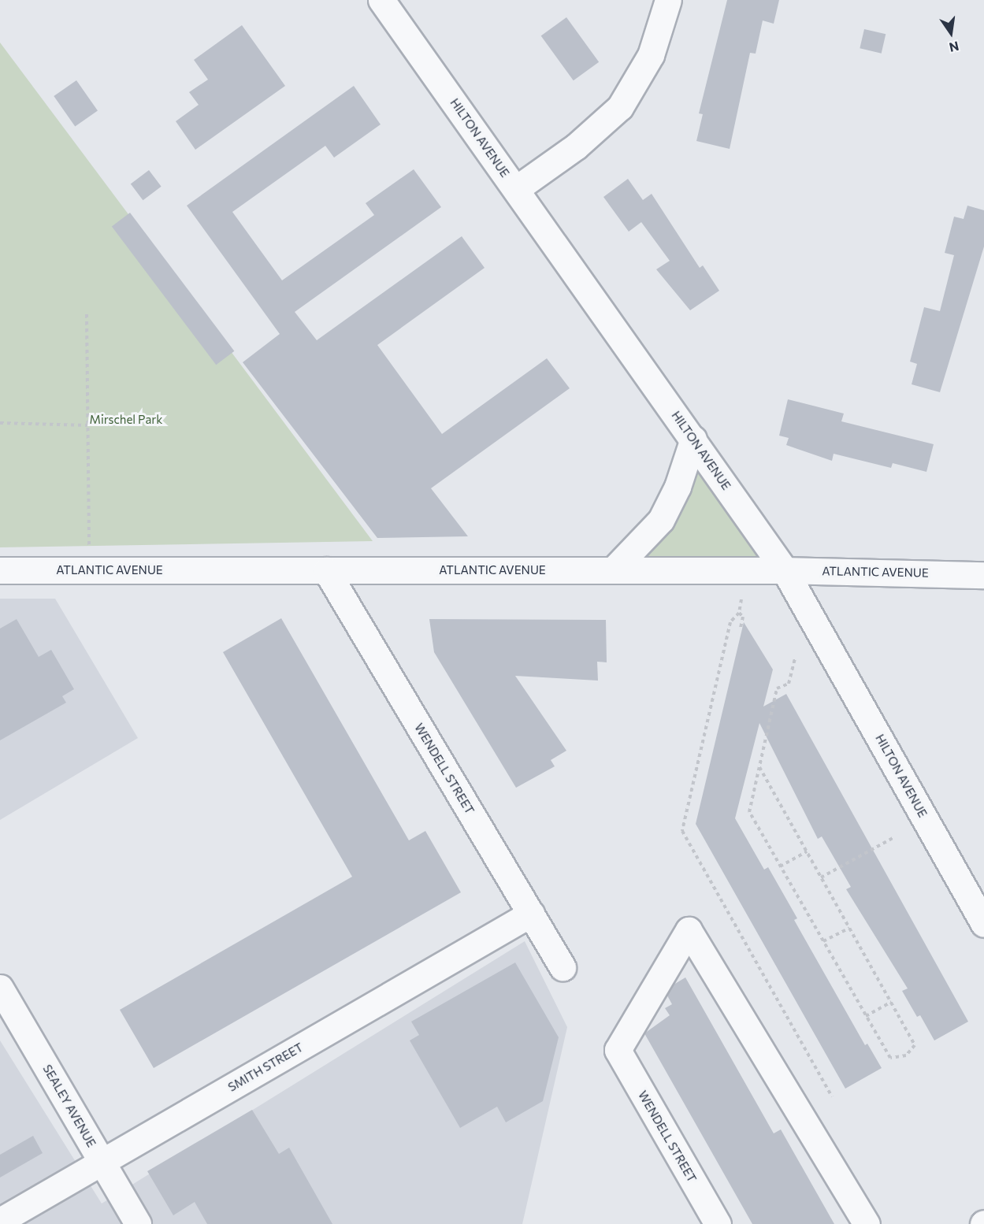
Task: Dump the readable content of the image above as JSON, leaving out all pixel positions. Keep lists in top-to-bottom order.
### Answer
{
  "streets": {
    "street": [
      "HILTON AVENUE",
      "ATLANTIC AVENUE",
      "WENDELL STREET",
      "SMITH STREET",
      "SEALEY AVENUE"
    ]
  },
  "crossings": [
    ["HILTON AVENUE", "ATLANTIC AVENUE"],
    ["ATLANTIC AVENUE", "WENDELL STREET"],
    ["WENDELL STREET", "SMITH STREET"],
    ["SMITH STREET", "SEALEY AVENUE"]
  ],
  "parks": ["Mirschel Park"],
  "north": "bottom"
}
